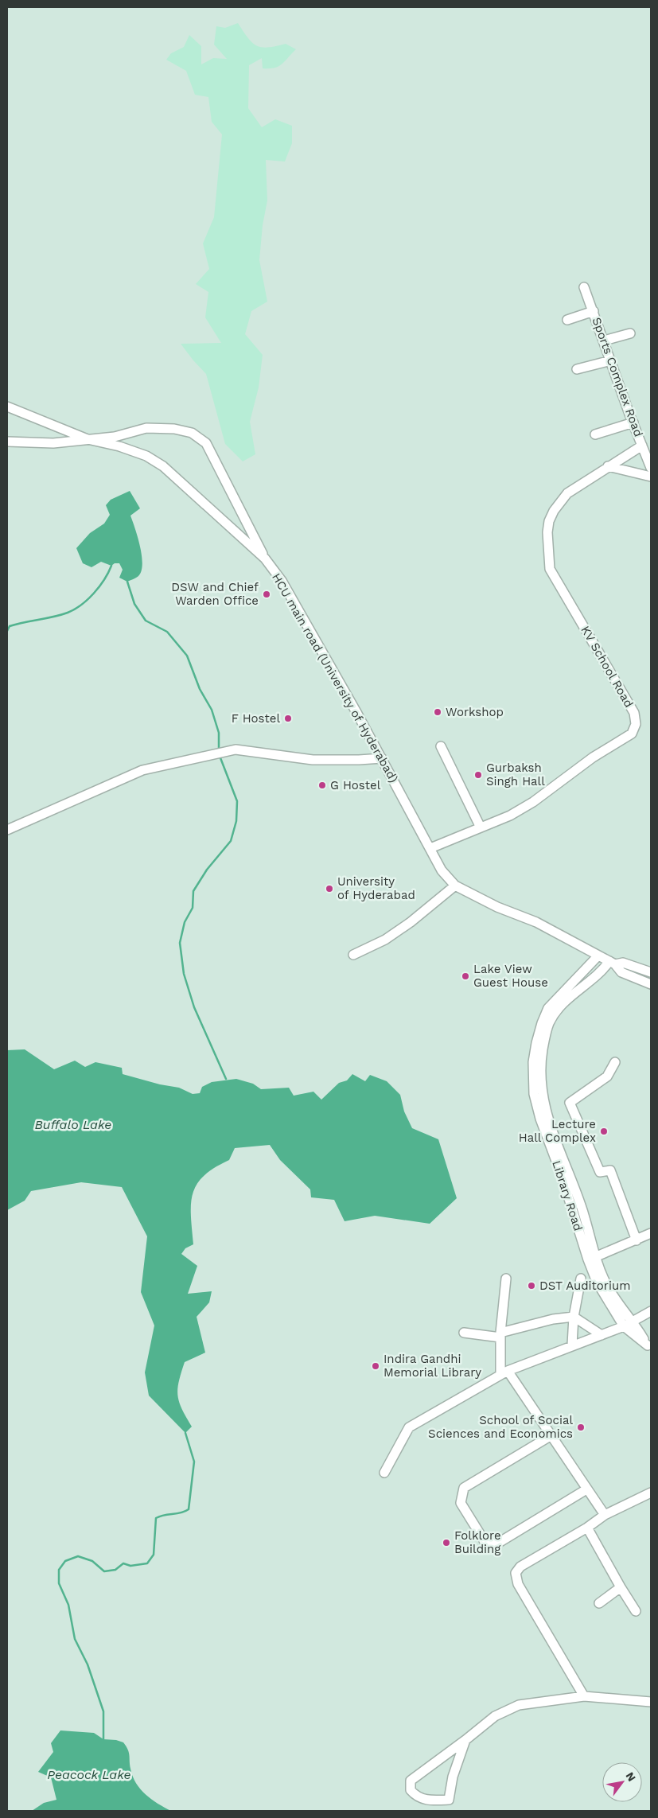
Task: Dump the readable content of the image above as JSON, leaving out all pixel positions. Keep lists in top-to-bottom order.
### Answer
{
  "streets": {
    "street": [
      "Sports Complex Road",
      "KV School Road",
      "HCU main road (University of Hyderabad)",
      "Library Road"
    ]
  },
  "crossings": [
    ["Sports Complex Road", "KV School Road"],
    ["KV School Road", "HCU main road (University of Hyderabad)"],
    ["HCU main road (University of Hyderabad)", "Library Road"]
  ],
  "water": ["Buffalo Lake", "Peacock Lake"],
  "places": [
    "DSW and Chief Warden Office",
    "Workshop",
    "F Hostel",
    "Gurbaksh Singh Hall",
    "G Hostel",
    "University of Hyderabad",
    "Lake View Guest House",
    "Lecture Hall Complex",
    "DST Auditorium",
    "Indira Gandhi Memorial Library",
    "School of Social Sciences and Economics",
    "Folklore Building"
  ],
  "north": "top right"
}
